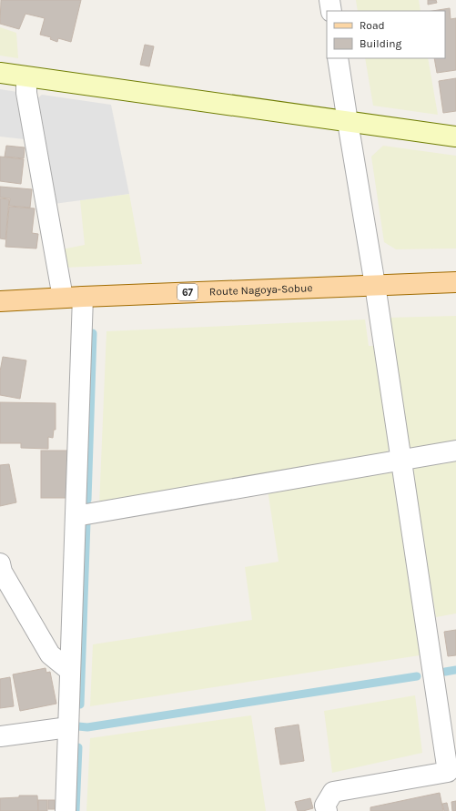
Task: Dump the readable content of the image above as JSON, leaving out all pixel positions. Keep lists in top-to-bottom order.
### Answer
{
  "streets": {
    "main road": ["Route Nagoya-Sobue", "67"]
  },
  "legend": ["Road", "Building"]
}
